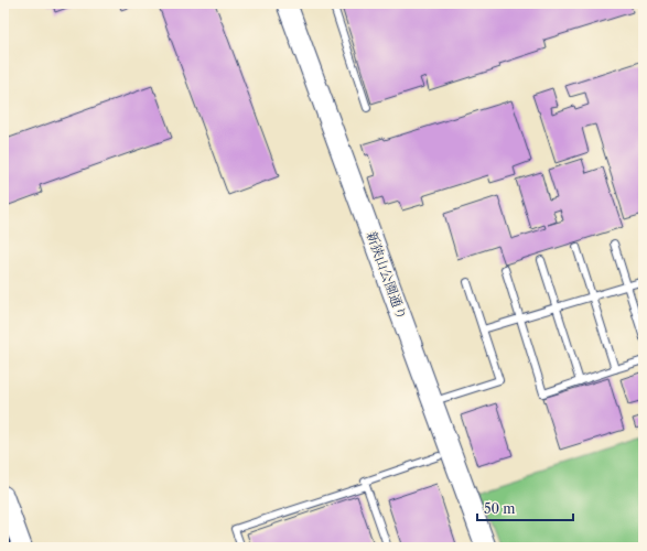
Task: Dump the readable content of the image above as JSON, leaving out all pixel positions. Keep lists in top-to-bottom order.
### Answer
{
  "streets": {
    "street": ["新狭山公園通り"]
  },
  "scale_bar": "50 m"
}
